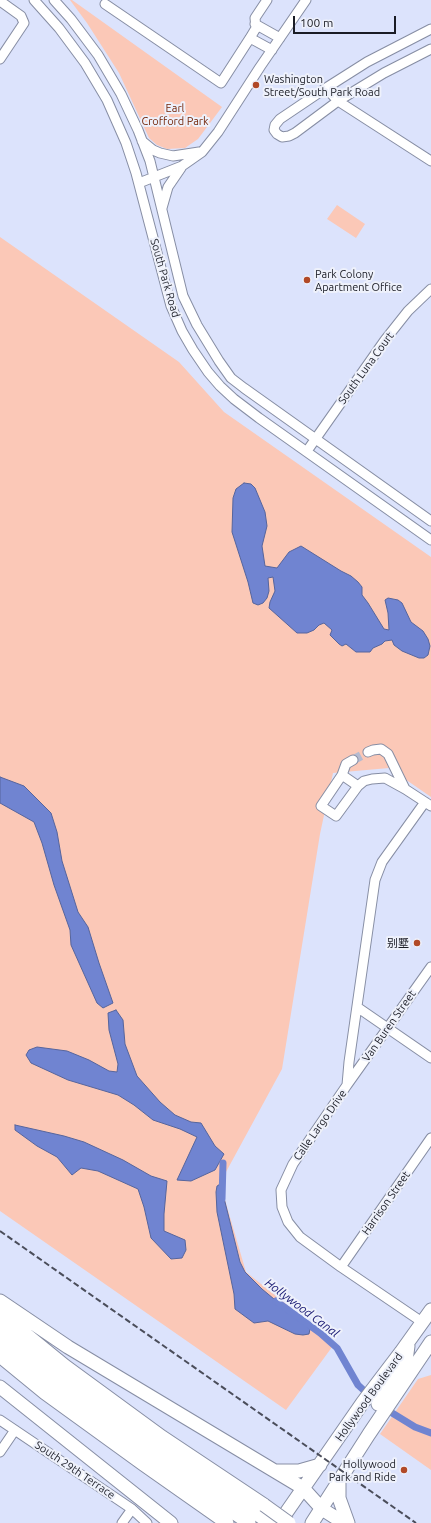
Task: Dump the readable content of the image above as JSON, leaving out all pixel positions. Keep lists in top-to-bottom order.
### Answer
{
  "streets": {
    "highway": ["Hollywood Boulevard"],
    "street": [
      "South Park Road",
      "South Luna Court",
      "Van Buren Street",
      "Calle Largo Drive",
      "Harrison Street",
      "South 29th Terrace"
    ]
  },
  "crossings": [
    ["South Park Road", "South Luna Court"],
    ["Van Buren Street", "Calle Largo Drive"],
    ["Calle Largo Drive", "Harrison Street"],
    ["Calle Largo Drive", "Hollywood Boulevard"]
  ],
  "water": ["Hollywood Canal"],
  "parks": ["Earl Crofford Park"],
  "places": [
    "Washington Street/South Park Road",
    "Park Colony Apartment Office",
    "别墅",
    "Hollywood Park and Ride"
  ],
  "scale_bar": "100 m"
}
